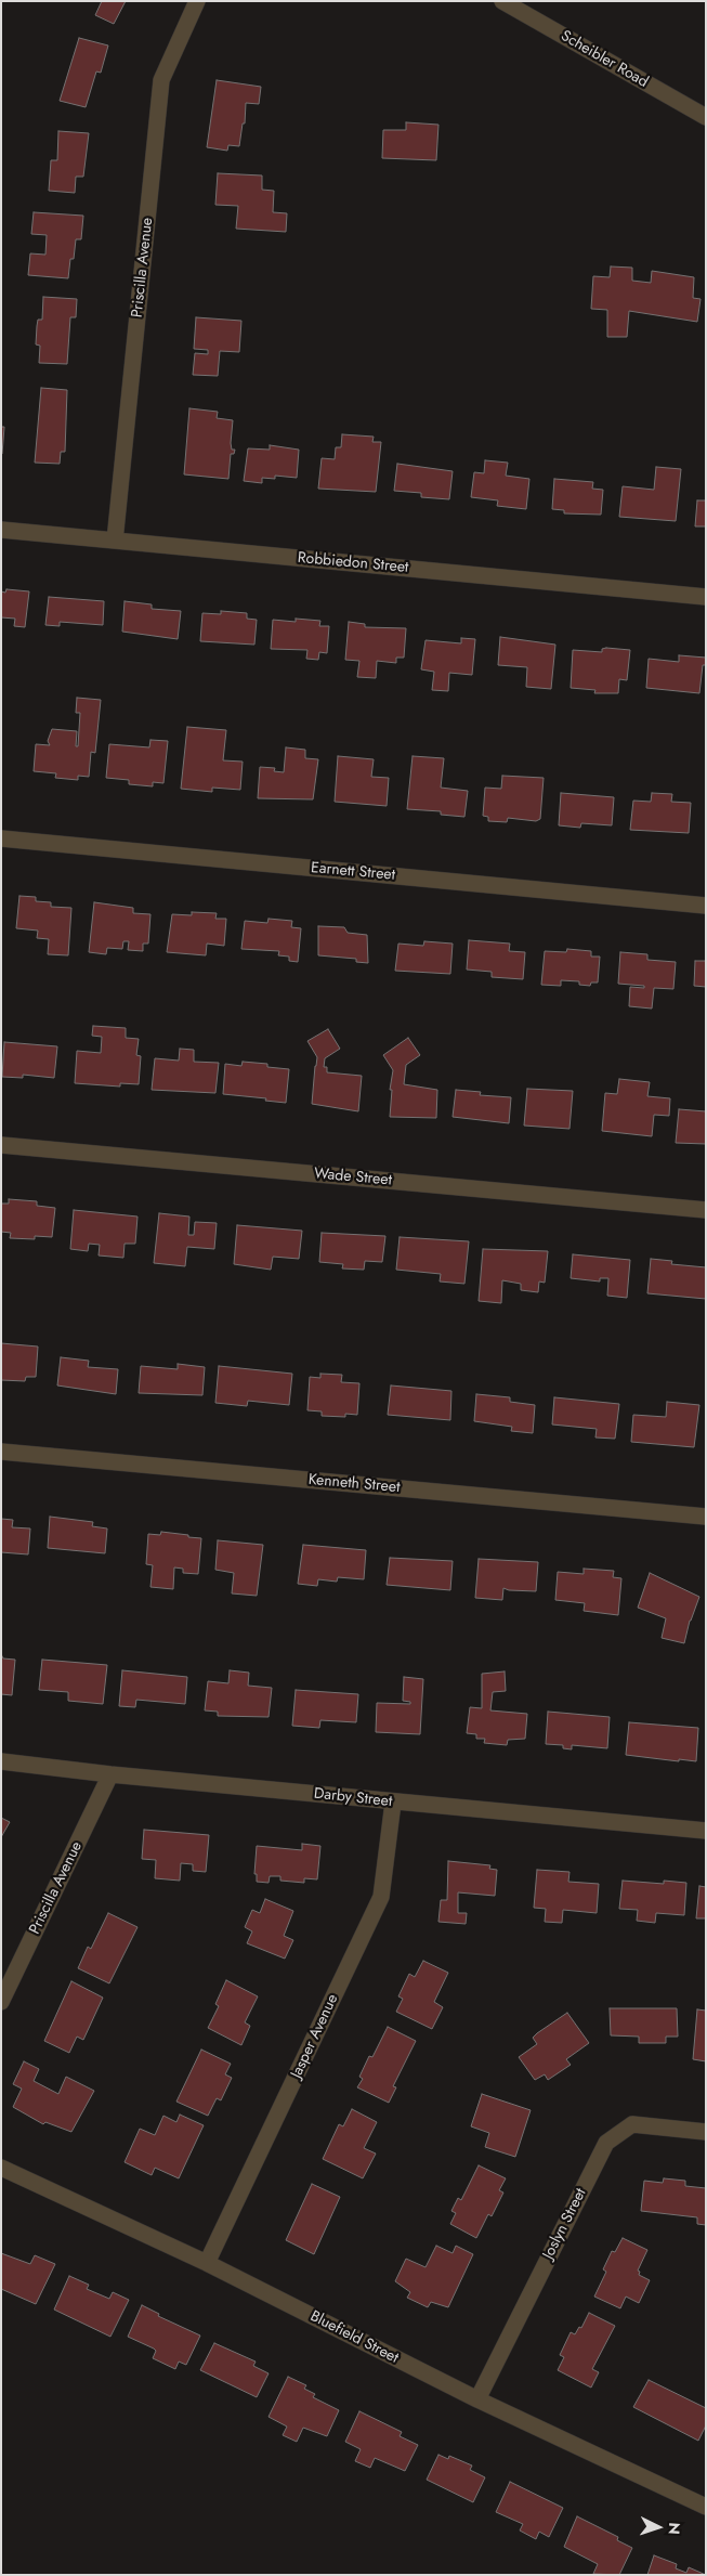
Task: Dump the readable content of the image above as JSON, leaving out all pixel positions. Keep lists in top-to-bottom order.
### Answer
{
  "streets": {
    "street": [
      "Scheibler Road",
      "Priscilla Avenue",
      "Robbiedon Street",
      "Earnett Street",
      "Wade Street",
      "Kenneth Street",
      "Darby Street",
      "Jasper Avenue",
      "Joslyn Street",
      "Bluefield Street"
    ]
  },
  "crossings": [
    ["Priscilla Avenue", "Robbiedon Street"],
    ["Priscilla Avenue", "Darby Street"],
    ["Darby Street", "Jasper Avenue"],
    ["Jasper Avenue", "Bluefield Street"],
    ["Joslyn Street", "Bluefield Street"]
  ],
  "north": "right"
}
